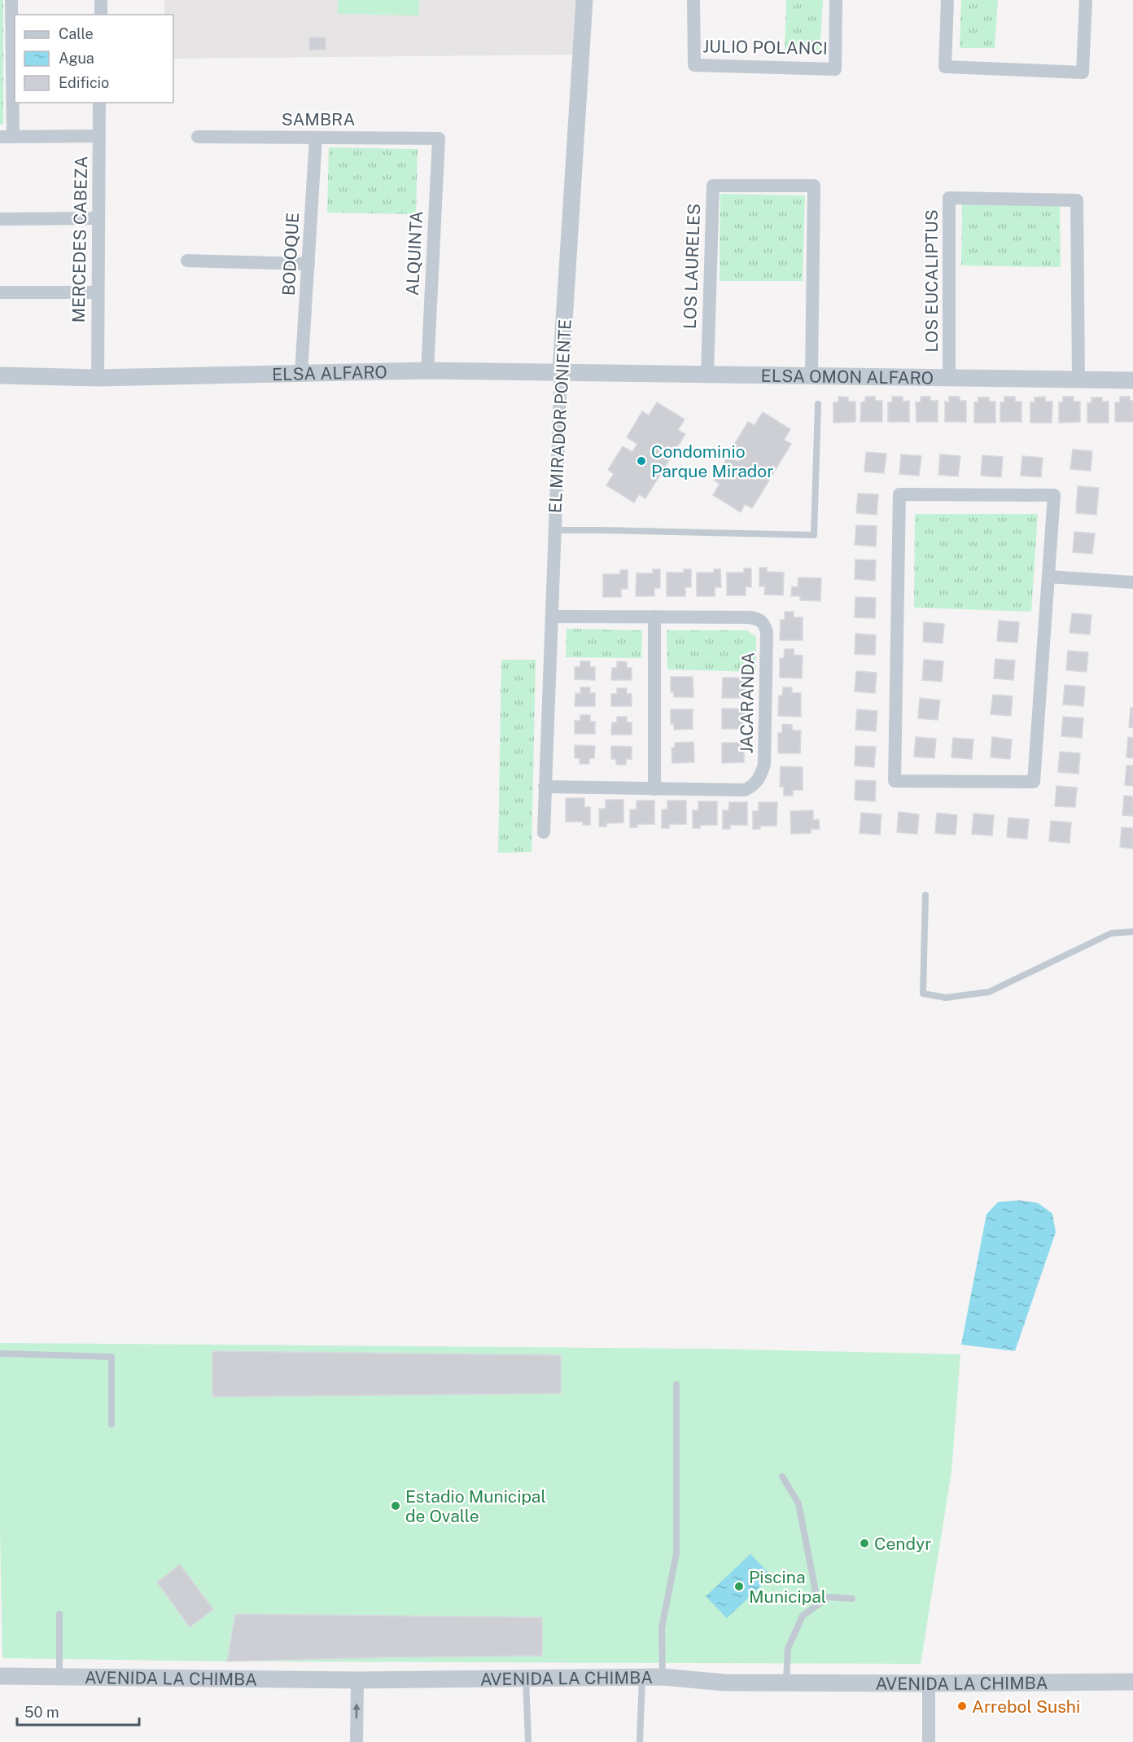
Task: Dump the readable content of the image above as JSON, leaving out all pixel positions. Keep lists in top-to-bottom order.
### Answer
{
  "streets": {
    "street": [
      "JULIO POLANCI",
      "SAMBRA",
      "MERCEDES CABEZA",
      "ALQUINTA",
      "BODOQUE",
      "LOS LAURELES",
      "LOS EUCALIPTUS",
      "ELSA ALFARO",
      "ELSA OMON ALFARO",
      "EL MIRADOR PONIENTE",
      "JACARANDA",
      "AVENIDA LA CHIMBA"
    ]
  },
  "crossings": [
    ["SAMBRA", "ALQUINTA"],
    ["SAMBRA", "BODOQUE"],
    ["MERCEDES CABEZA", "ELSA ALFARO"],
    ["ALQUINTA", "ELSA ALFARO"],
    ["BODOQUE", "ELSA ALFARO"],
    ["LOS LAURELES", "ELSA OMON ALFARO"],
    ["LOS EUCALIPTUS", "ELSA OMON ALFARO"],
    ["ELSA ALFARO", "ELSA OMON ALFARO"],
    ["ELSA ALFARO", "EL MIRADOR PONIENTE"],
    ["ELSA OMON ALFARO", "EL MIRADOR PONIENTE"],
    ["EL MIRADOR PONIENTE", "JACARANDA"]
  ],
  "places": [
    "Condominio Parque Mirador",
    "Estadio Municipal de Ovalle",
    "Cendyr",
    "Piscina Municipal",
    "Arrebol Sushi"
  ],
  "legend": ["Calle", "Agua", "Edificio"],
  "scale_bar": "50 m"
}
